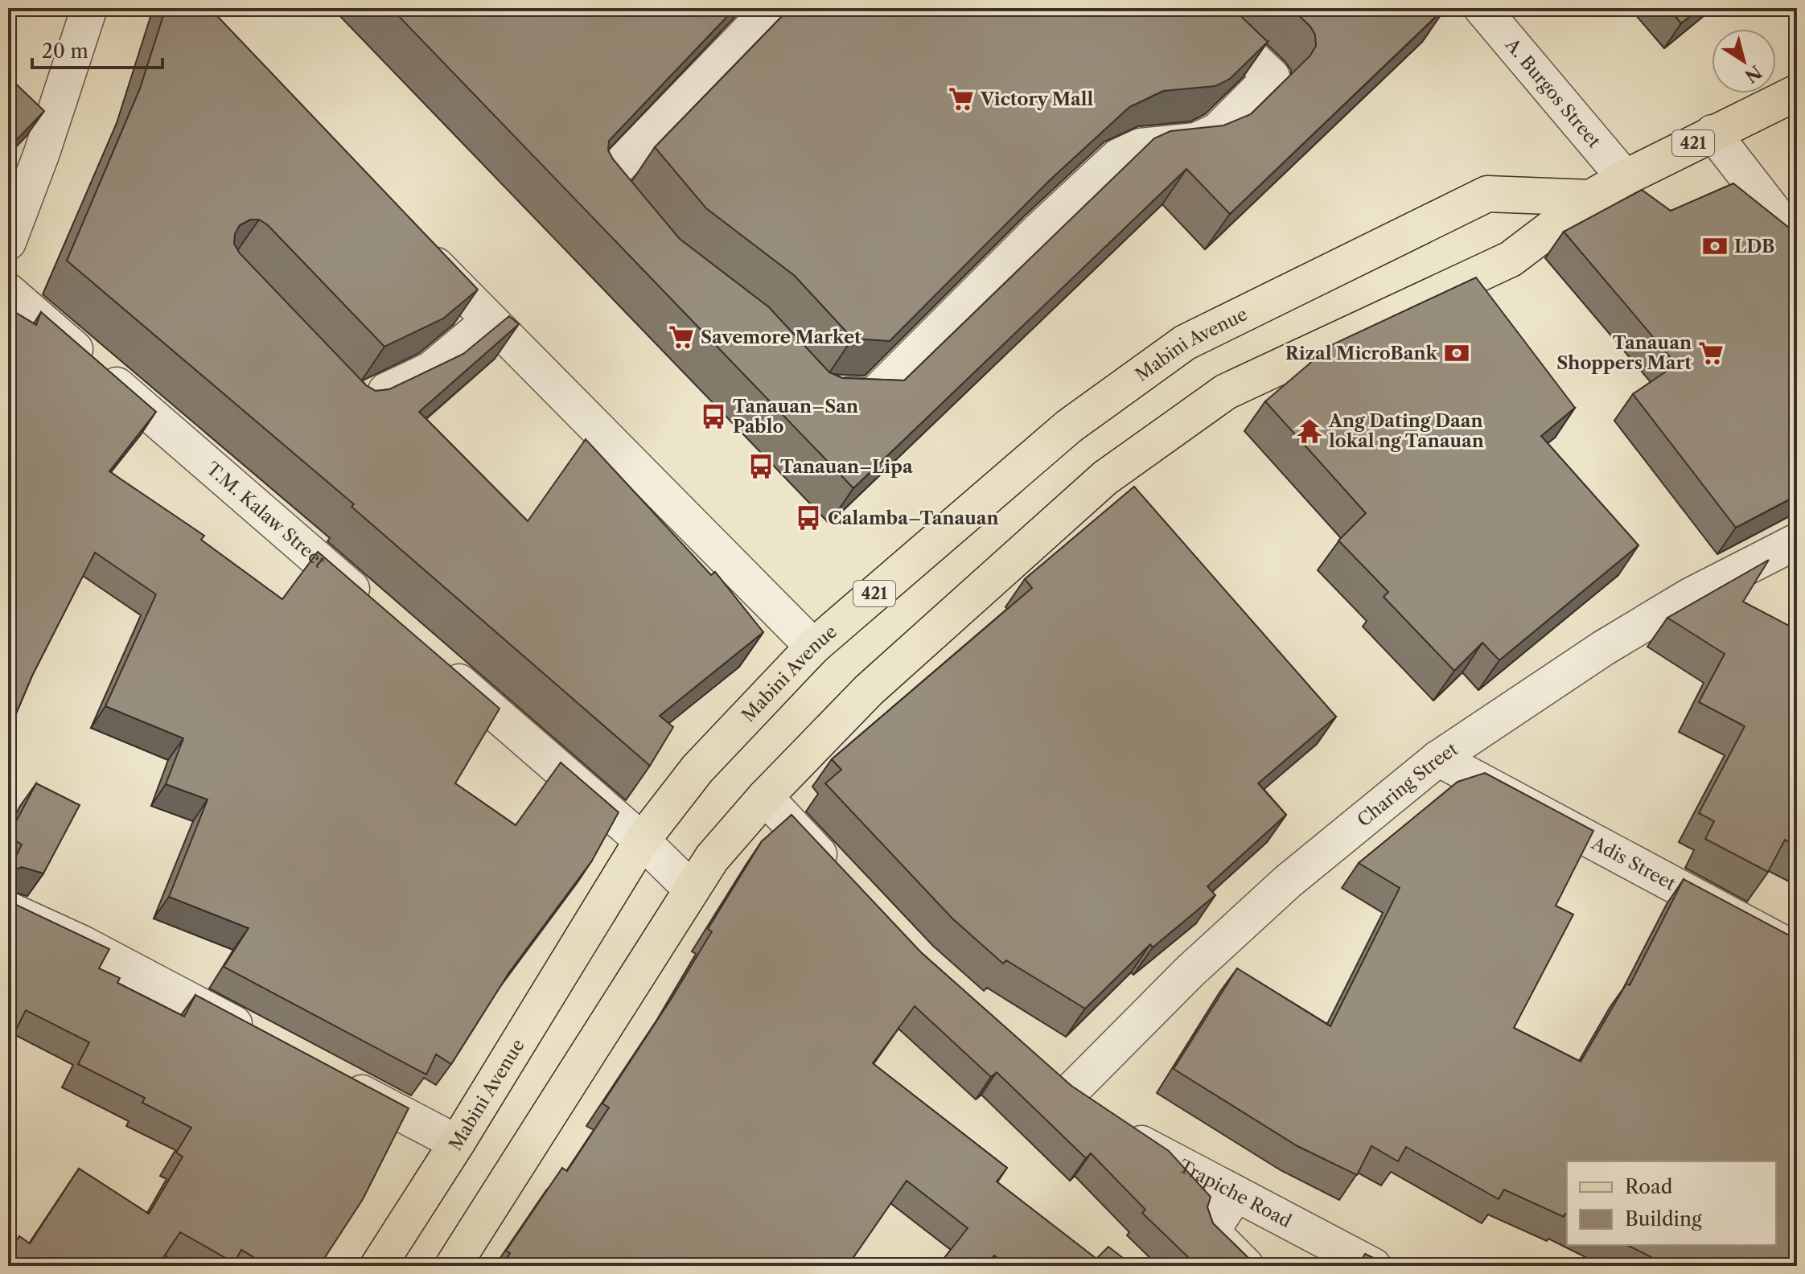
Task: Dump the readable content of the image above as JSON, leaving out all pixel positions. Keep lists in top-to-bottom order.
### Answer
{
  "streets": {
    "main road": ["421", "Mabini Avenue"],
    "street": [
      "A. Burgos Street",
      "T.M. Kalaw Street",
      "Charing Street",
      "Adis Street",
      "Trapiche Road"
    ]
  },
  "crossings": [
    ["A. Burgos Street", "421"],
    ["421", "Mabini Avenue"],
    ["Charing Street", "Adis Street"],
    ["Charing Street", "Trapiche Road"]
  ],
  "places": {
    "supermarket": ["Victory Mall", "Savemore Market", "Tanauan Shoppers Mart"],
    "bank": ["LDB", "Rizal MicroBank"],
    "bus stop": ["Tanauan–San Pablo", "Tanauan–Lipa", "Calamba–Tanauan"],
    "temple": ["Ang Dating Daan lokal ng Tanauan"]
  },
  "legend": ["Road", "Building"],
  "scale_bar": "20 m",
  "north": "bottom right"
}
